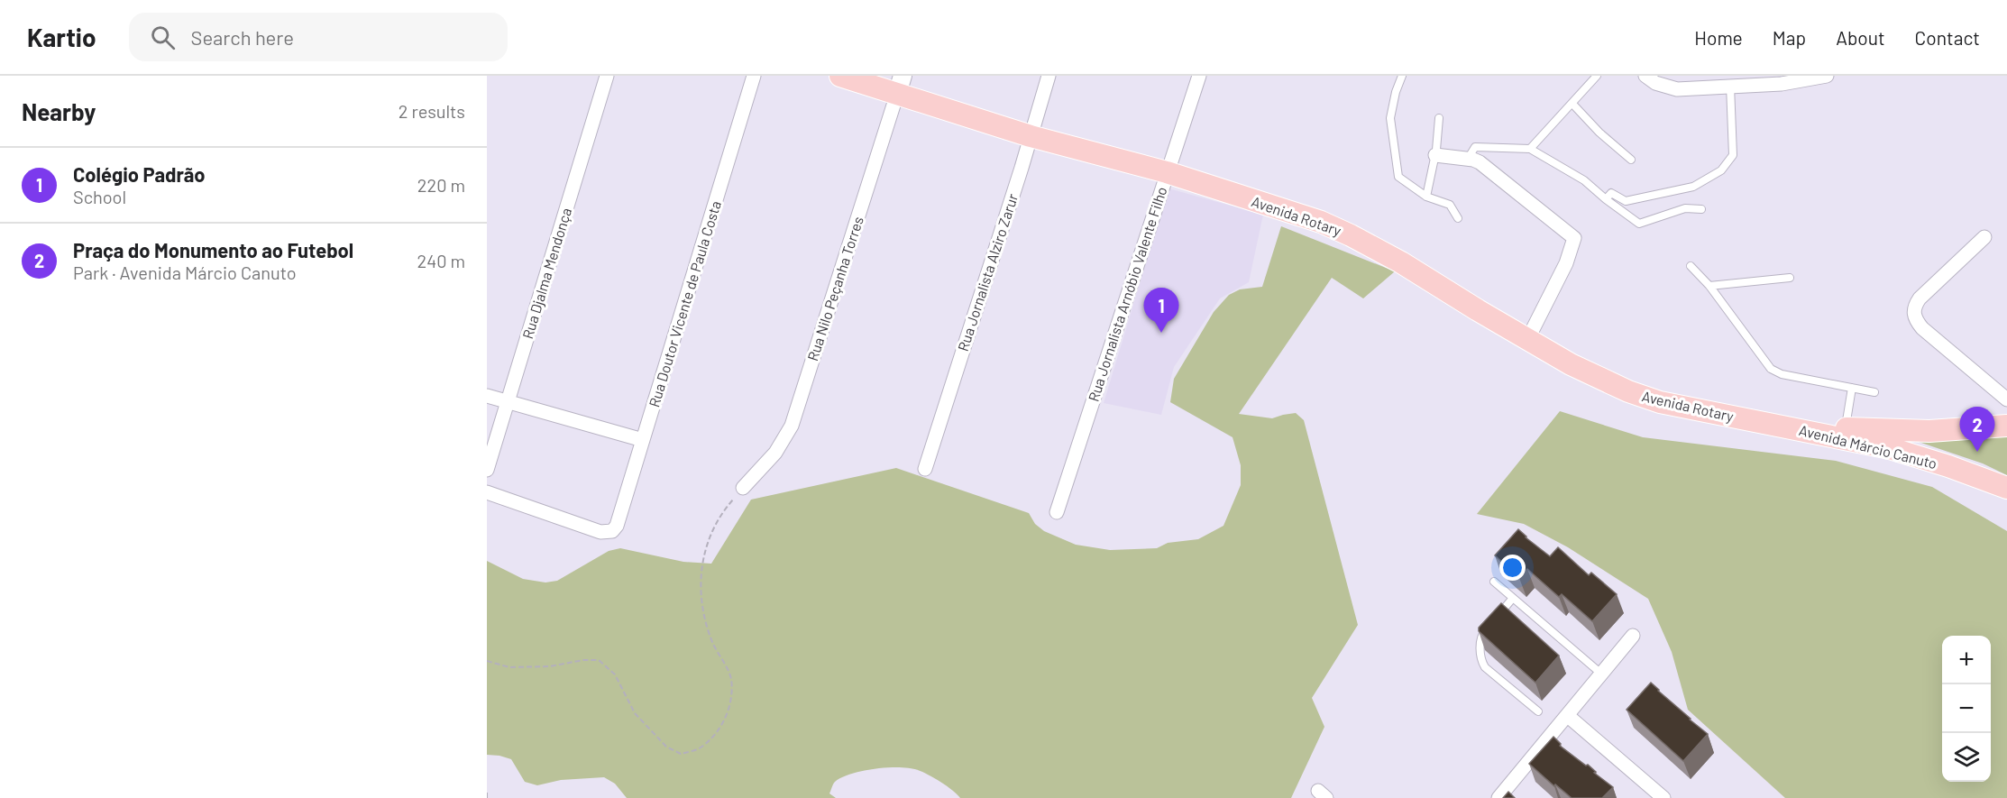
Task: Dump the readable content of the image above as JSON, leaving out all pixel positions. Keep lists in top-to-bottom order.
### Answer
{
  "streets": {
    "main road": ["Avenida Rotary", "Avenida Márcio Canuto"],
    "street": [
      "Rua Jornalista Alziro Zarur",
      "Rua Djalma Mendonça",
      "Rua Nilo Peçanha Torres",
      "Rua Jornalista Arnóbio Valente Filho",
      "Rua Doutor Vicente de Paula Costa"
    ]
  },
  "crossings": [
    ["Avenida Rotary", "Rua Jornalista Alziro Zarur"],
    ["Avenida Rotary", "Rua Nilo Peçanha Torres"],
    ["Avenida Rotary", "Rua Jornalista Arnóbio Valente Filho"],
    ["Avenida Rotary", "Avenida Márcio Canuto"]
  ],
  "page": {
    "header": "Kartio",
    "search": "Search here",
    "nav": [
      "Home",
      "Map",
      "About",
      "Contact"
    ],
    "heading": ["Nearby", "2 results"],
    "list": [
      {
        "mark": "1",
        "name": "Colégio Padrão",
        "note": "School",
        "value": "220 m"
      },
      {
        "mark": "2",
        "name": "Praça do Monumento ao Futebol",
        "note": "Park · Avenida Márcio Canuto",
        "value": "240 m"
      }
    ],
    "pins": ["1", "2"],
    "map_buttons": ["+", "−"]
  }
}
